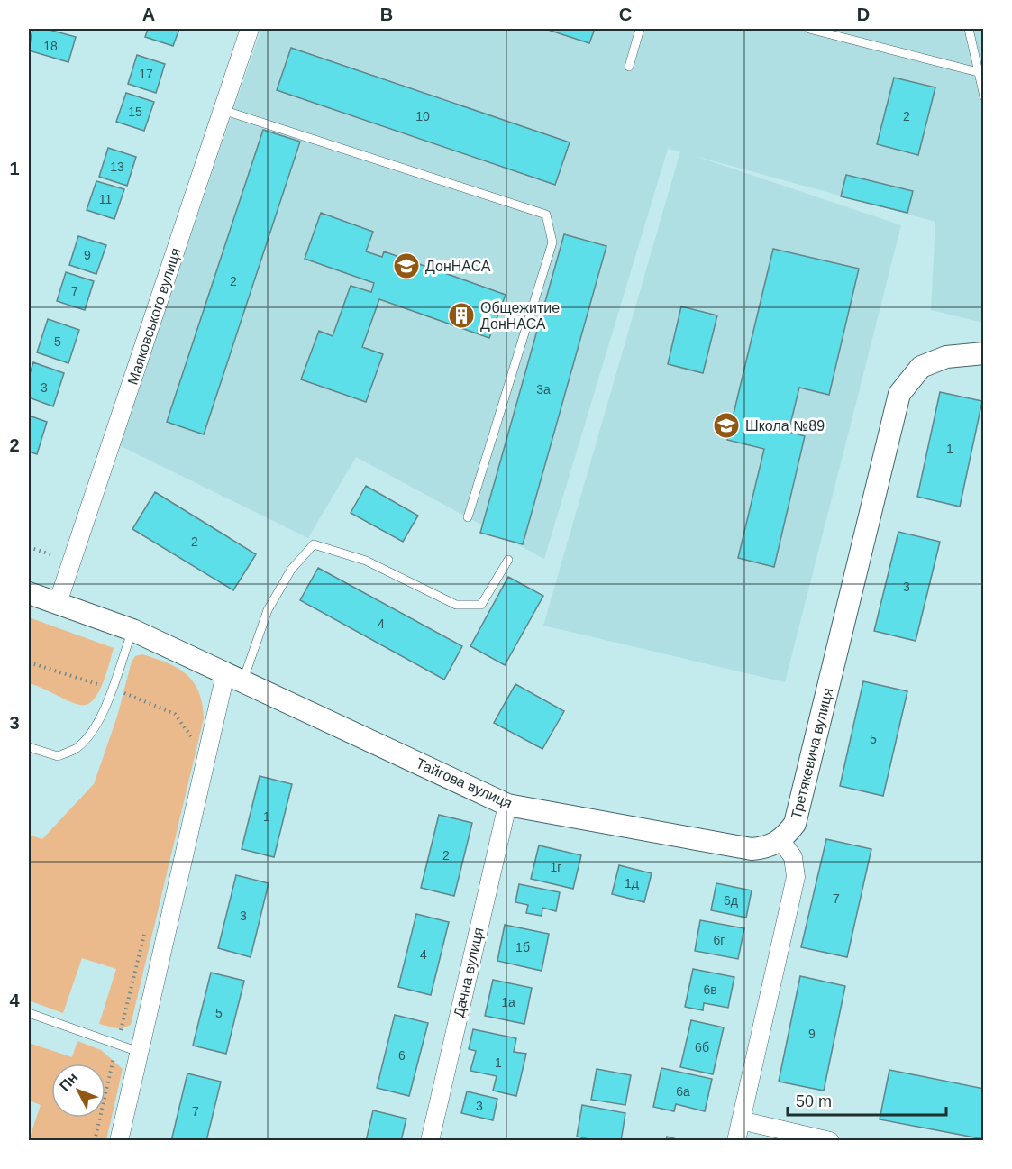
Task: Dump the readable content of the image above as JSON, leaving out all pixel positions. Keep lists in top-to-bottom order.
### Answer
{
  "streets": {
    "street": [
      "Маяковського вулиця",
      "Третякевича вулиця",
      "Тайгова вулиця",
      "Дачна вулиця"
    ]
  },
  "crossings": [
    ["Маяковського вулиця", "Тайгова вулиця"],
    ["Третякевича вулиця", "Тайгова вулиця"],
    ["Тайгова вулиця", "Дачна вулиця"]
  ],
  "places": {
    "school or university": ["ДонНАСА", "Школа №89"],
    "building": ["Общежитие ДонНАСА"]
  },
  "house_numbers": [
    "18",
    "17",
    "15",
    "10",
    "2",
    "13",
    "11",
    "9",
    "2",
    "7",
    "5",
    "3",
    "3а",
    "1",
    "2",
    "3",
    "4",
    "5",
    "1",
    "2",
    "1г",
    "1д",
    "7",
    "6д",
    "3",
    "6г",
    "1б",
    "4",
    "6в",
    "1а",
    "5",
    "9",
    "6б",
    "6",
    "1",
    "6а",
    "3",
    "7"
  ],
  "scale_bar": "50 m",
  "north": "top left",
  "grid": {
    "columns": [
      "A",
      "B",
      "C",
      "D"
    ],
    "rows": [
      "1",
      "2",
      "3",
      "4"
    ]
  }
}
